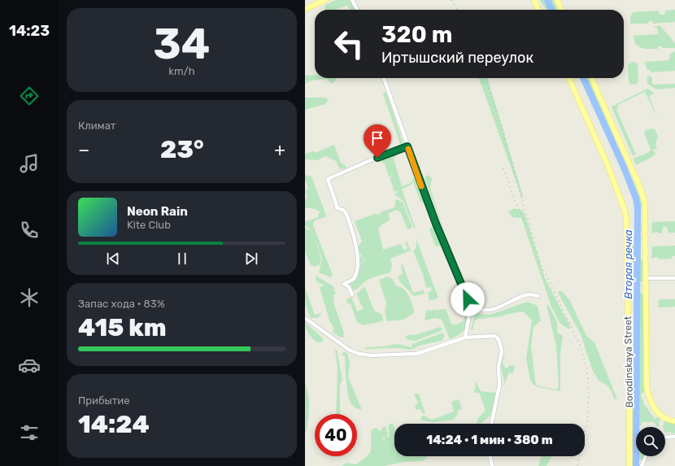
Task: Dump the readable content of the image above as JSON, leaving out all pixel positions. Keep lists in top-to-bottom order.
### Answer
{
  "streets": {
    "main road": ["Borodinskaya Street"]
  },
  "water": ["Вторая речка"],
  "page": {
    "tabs": "14:23",
    "tile": [
      ["34", "km/h"],
      "Климат",
      ["Запас хода · 83%", "415 km"],
      ["Прибытие", "14:24"]
    ],
    "turn": ["320 m", "Иртышский переулок"],
    "heat": ["−", "23°", "+"],
    "song": ["Neon Rain", "Kite Club"],
    "limit": "40",
    "trip": "14:24 · 1 мин · 380 m"
  }
}
